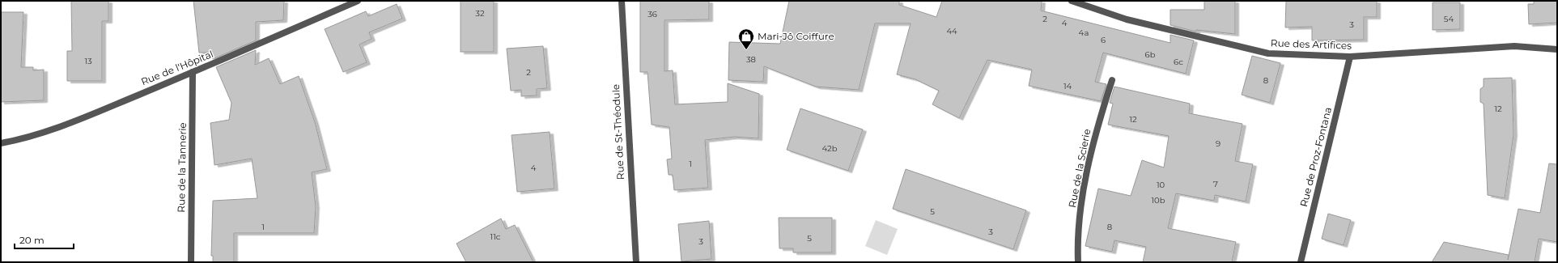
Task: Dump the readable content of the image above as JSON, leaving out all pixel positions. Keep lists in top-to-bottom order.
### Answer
{
  "streets": {
    "street": [
      "Rue des Artifices",
      "Rue de l'Hôpital",
      "Rue de St-Théodule",
      "Rue de Proz-Fontana",
      "Rue de la Tannerie",
      "Rue de la Scierie"
    ]
  },
  "crossings": [
    ["Rue des Artifices", "Rue de Proz-Fontana"],
    ["Rue de l'Hôpital", "Rue de la Tannerie"]
  ],
  "places": {
    "shop": ["Mari-Jô Coiffure"]
  },
  "house_numbers": [
    "32",
    "36",
    "2",
    "54",
    "4",
    "3",
    "44",
    "4a",
    "6",
    "6b",
    "38",
    "13",
    "6c",
    "2",
    "8",
    "14",
    "12",
    "12",
    "9",
    "42b",
    "1",
    "4",
    "7",
    "10",
    "10b",
    "5",
    "1",
    "8",
    "3",
    "11c",
    "5",
    "3"
  ],
  "scale_bar": "20 m"
}
